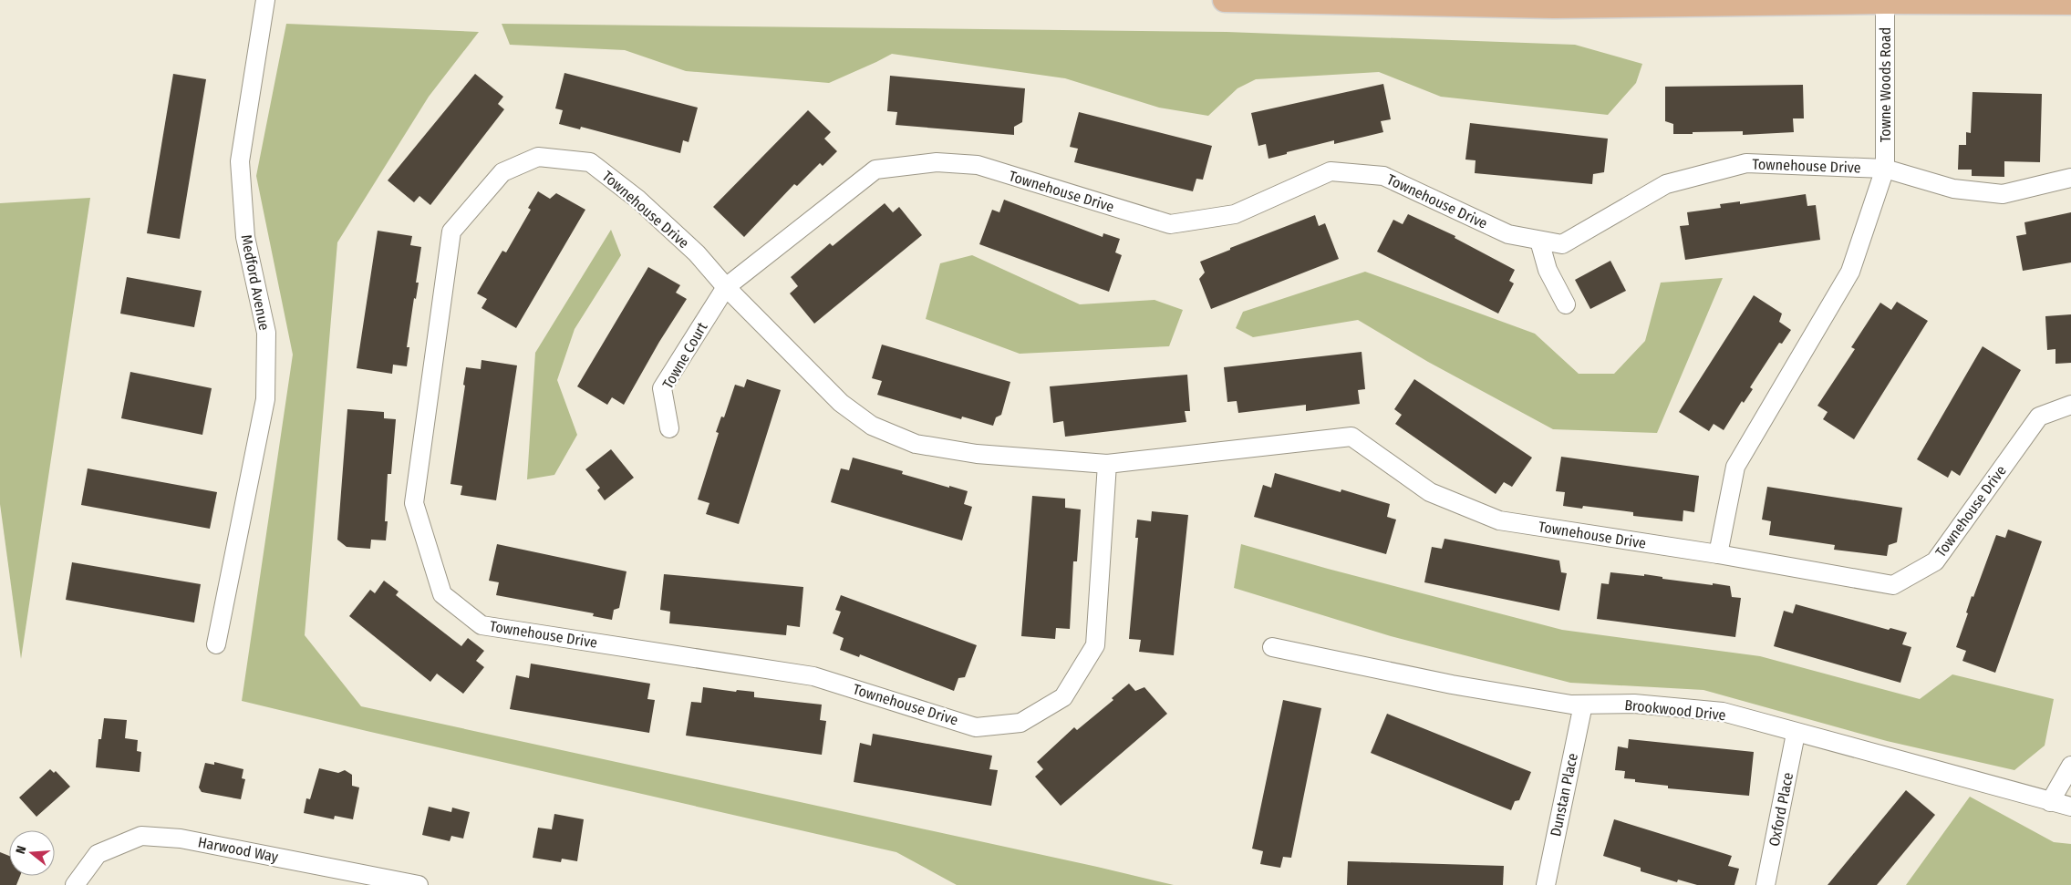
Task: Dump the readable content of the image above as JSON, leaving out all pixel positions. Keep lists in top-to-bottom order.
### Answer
{
  "streets": {
    "street": [
      "Towne Woods Road",
      "Townehouse Drive",
      "Medford Avenue",
      "Towne Court",
      "Brookwood Drive",
      "Dunstan Place",
      "Oxford Place",
      "Harwood Way"
    ]
  },
  "crossings": [
    ["Towne Woods Road", "Townehouse Drive"],
    ["Townehouse Drive", "Towne Court"],
    ["Brookwood Drive", "Dunstan Place"],
    ["Brookwood Drive", "Oxford Place"]
  ],
  "north": "left"
}
